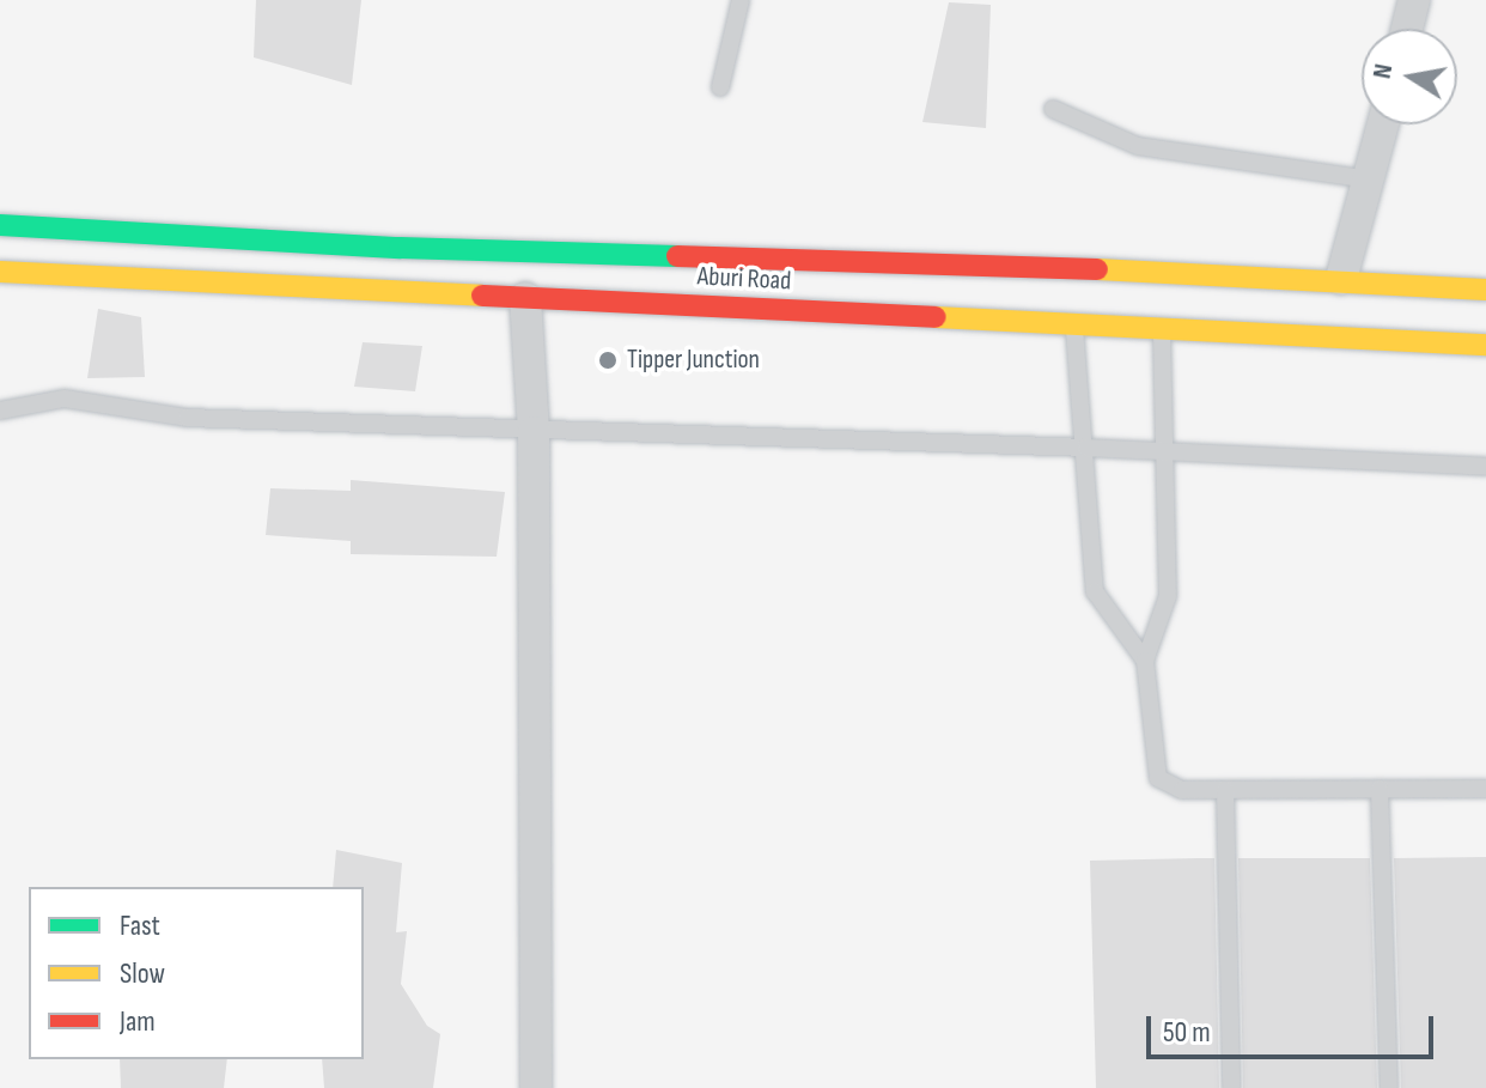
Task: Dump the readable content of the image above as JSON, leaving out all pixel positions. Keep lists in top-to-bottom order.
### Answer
{
  "streets": {
    "highway": ["Aburi Road"]
  },
  "places": ["Tipper Junction"],
  "legend": ["Fast", "Slow", "Jam"],
  "scale_bar": "50 m",
  "north": "left"
}
